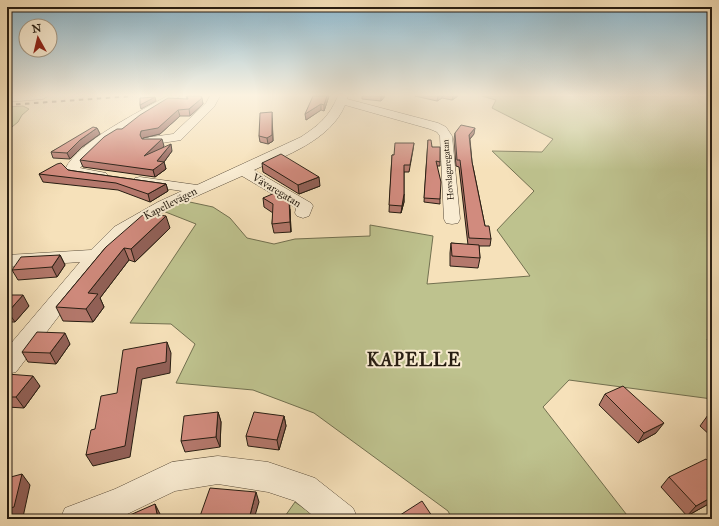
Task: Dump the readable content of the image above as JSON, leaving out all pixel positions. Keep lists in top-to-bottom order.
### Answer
{
  "streets": {
    "street": ["Hovslagaregatan", "Vävaregatan", "Kapellevägen"]
  },
  "crossings": [
    ["Vävaregatan", "Kapellevägen"]
  ],
  "districts": ["KAPELLE"],
  "north": "top"
}
